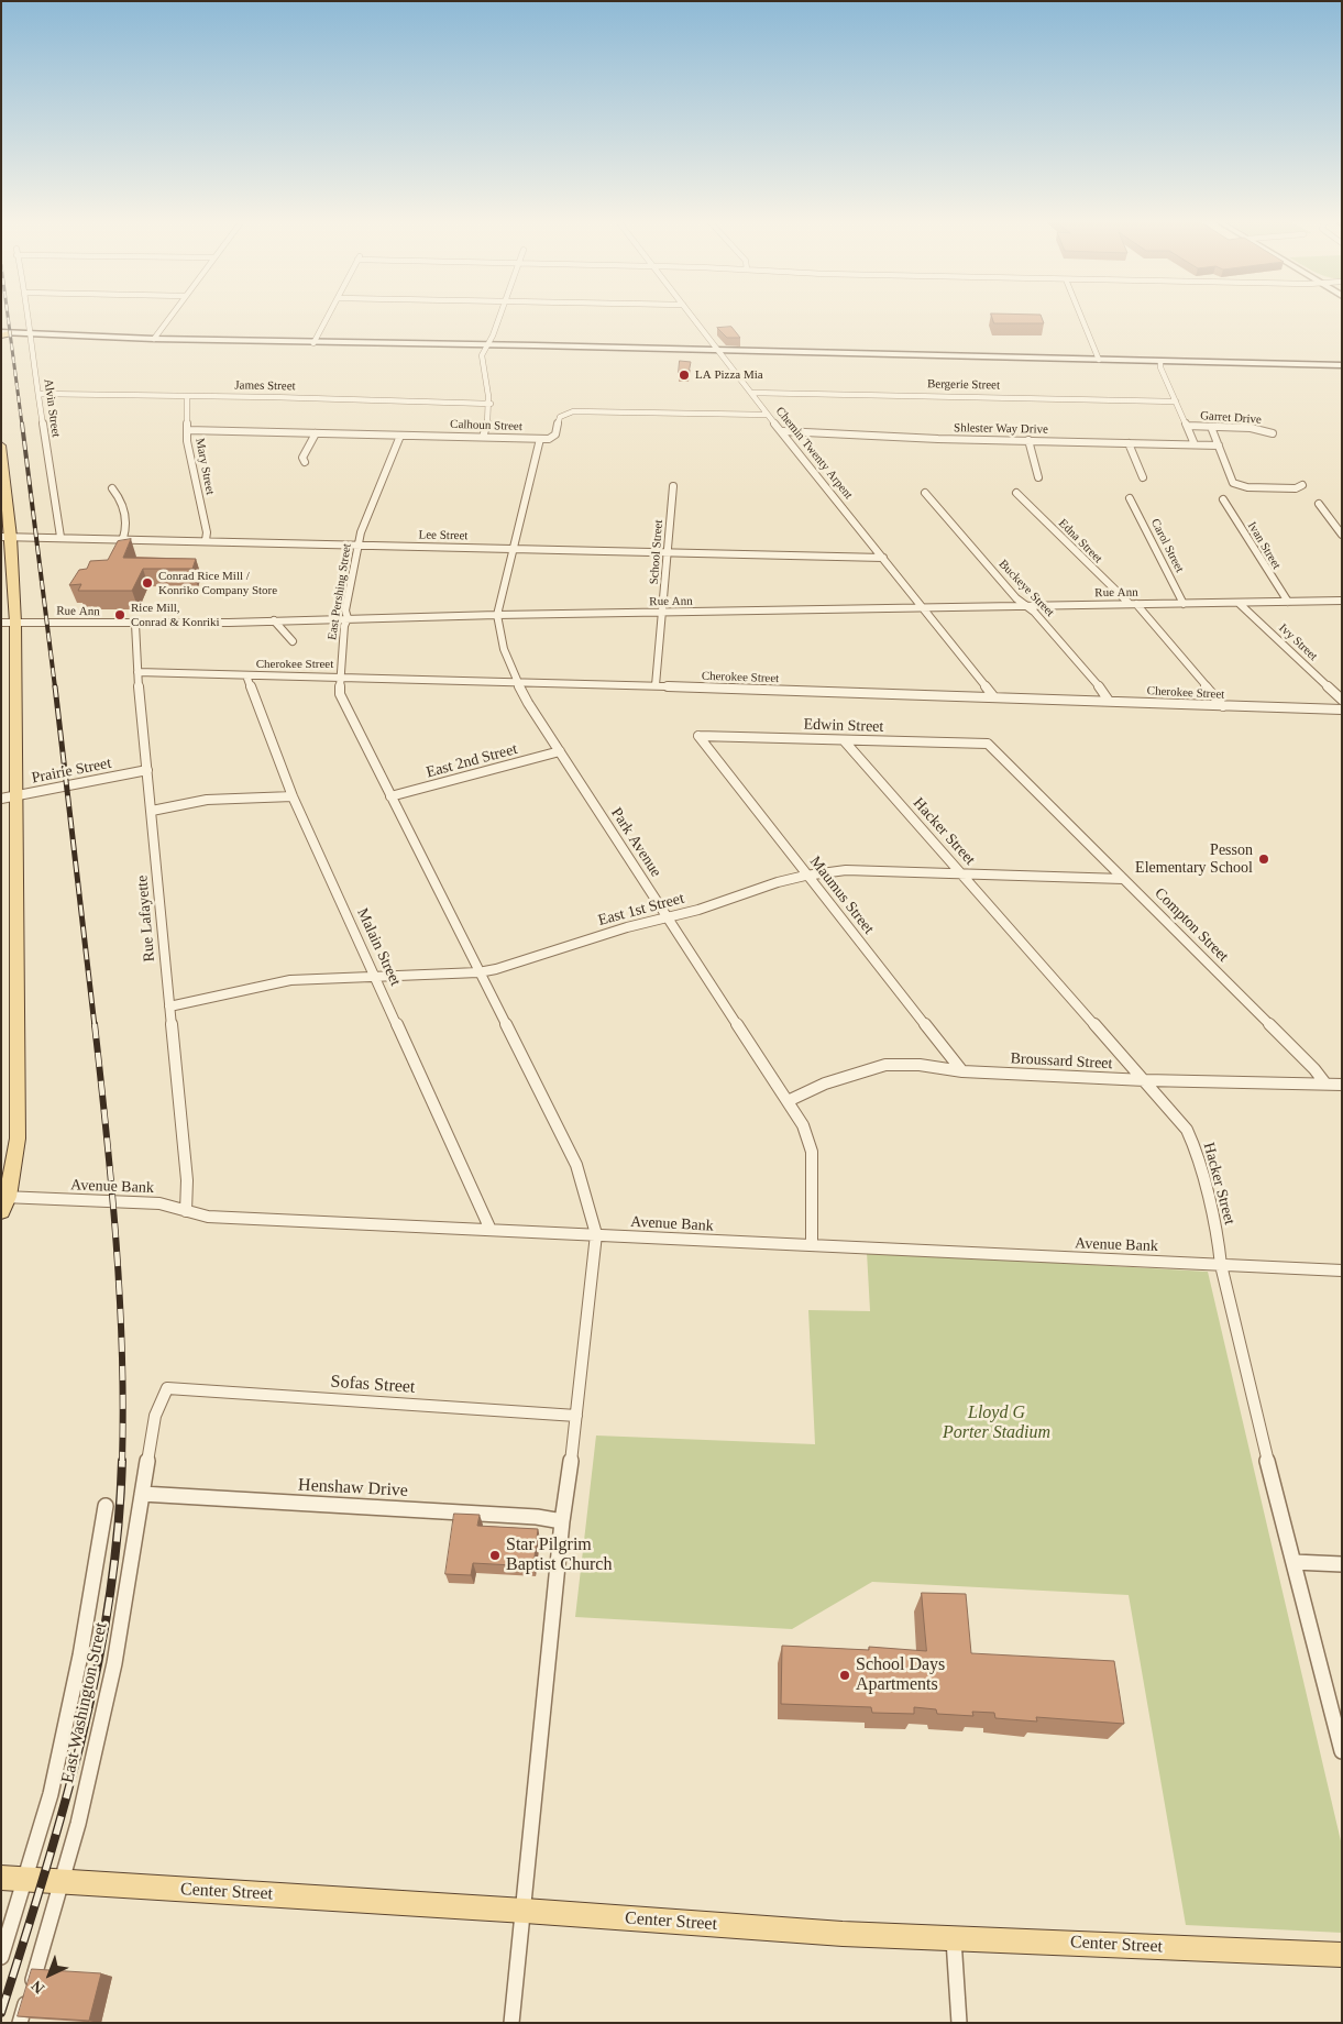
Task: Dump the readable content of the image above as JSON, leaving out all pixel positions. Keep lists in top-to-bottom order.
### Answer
{
  "streets": {
    "main road": ["Center Street"],
    "street": [
      "Bergerie Street",
      "James Street",
      "Alvin Street",
      "Garret Drive",
      "Calhoun Street",
      "Shlester Way Drive",
      "Chemin Twenty Arpent",
      "Mary Street",
      "Lee Street",
      "Edna Street",
      "Carol Street",
      "Ivan Street",
      "School Street",
      "Buckeye Street",
      "East Pershing Street",
      "Rue Ann",
      "Ivy Street",
      "Cherokee Street",
      "Edwin Street",
      "East 2nd Street",
      "Prairie Street",
      "Hacker Street",
      "Park Avenue",
      "Maumus Street",
      "East 1st Street",
      "Rue Lafayette",
      "Compton Street",
      "Malain Street",
      "Broussard Street",
      "Avenue Bank",
      "Sofas Street",
      "Henshaw Drive",
      "East Washington Street"
    ]
  },
  "crossings": [
    ["Bergerie Street", "Chemin Twenty Arpent"],
    ["James Street", "Alvin Street"],
    ["James Street", "Mary Street"],
    ["Alvin Street", "Lee Street"],
    ["Calhoun Street", "Chemin Twenty Arpent"],
    ["Calhoun Street", "Mary Street"],
    ["Calhoun Street", "East Pershing Street"],
    ["Calhoun Street", "Park Avenue"],
    ["Shlester Way Drive", "Chemin Twenty Arpent"],
    ["Chemin Twenty Arpent", "Lee Street"],
    ["Chemin Twenty Arpent", "Rue Ann"],
    ["Chemin Twenty Arpent", "Cherokee Street"],
    ["Mary Street", "Lee Street"],
    ["Lee Street", "School Street"],
    ["Lee Street", "East Pershing Street"],
    ["Lee Street", "Park Avenue"],
    ["Edna Street", "Rue Ann"],
    ["Edna Street", "Cherokee Street"],
    ["Carol Street", "Rue Ann"],
    ["Ivan Street", "Rue Ann"],
    ["School Street", "Rue Ann"],
    ["School Street", "Cherokee Street"],
    ["Buckeye Street", "Rue Ann"],
    ["Buckeye Street", "Cherokee Street"],
    ["East Pershing Street", "Rue Ann"],
    ["East Pershing Street", "Cherokee Street"],
    ["East Pershing Street", "East 2nd Street"],
    ["Rue Ann", "Ivy Street"],
    ["Rue Ann", "Park Avenue"],
    ["Rue Ann", "Rue Lafayette"],
    ["Cherokee Street", "Park Avenue"],
    ["Cherokee Street", "Rue Lafayette"],
    ["Cherokee Street", "Malain Street"],
    ["Edwin Street", "Hacker Street"],
    ["Edwin Street", "Maumus Street"],
    ["Edwin Street", "Compton Street"],
    ["East 2nd Street", "Park Avenue"],
    ["Prairie Street", "Rue Lafayette"],
    ["Hacker Street", "East 1st Street"],
    ["Hacker Street", "Broussard Street"],
    ["Hacker Street", "Avenue Bank"],
    ["Park Avenue", "East 1st Street"],
    ["Park Avenue", "Broussard Street"],
    ["Park Avenue", "Avenue Bank"],
    ["Maumus Street", "East 1st Street"],
    ["Maumus Street", "Broussard Street"],
    ["East 1st Street", "Rue Lafayette"],
    ["East 1st Street", "Compton Street"],
    ["East 1st Street", "Malain Street"],
    ["Rue Lafayette", "Avenue Bank"],
    ["Compton Street", "Broussard Street"],
    ["Malain Street", "Avenue Bank"],
    ["Sofas Street", "East Washington Street"],
    ["Henshaw Drive", "East Washington Street"],
    ["East Washington Street", "Center Street"]
  ],
  "parks": ["Lloyd G Porter Stadium"],
  "places": [
    "LA Pizza Mia",
    "Conrad Rice Mill / Konriko Company Store",
    "Rice Mill, Conrad & Konriki",
    "Pesson Elementary School",
    "Star Pilgrim Baptist Church",
    "School Days Apartments"
  ],
  "north": "bottom left"
}
